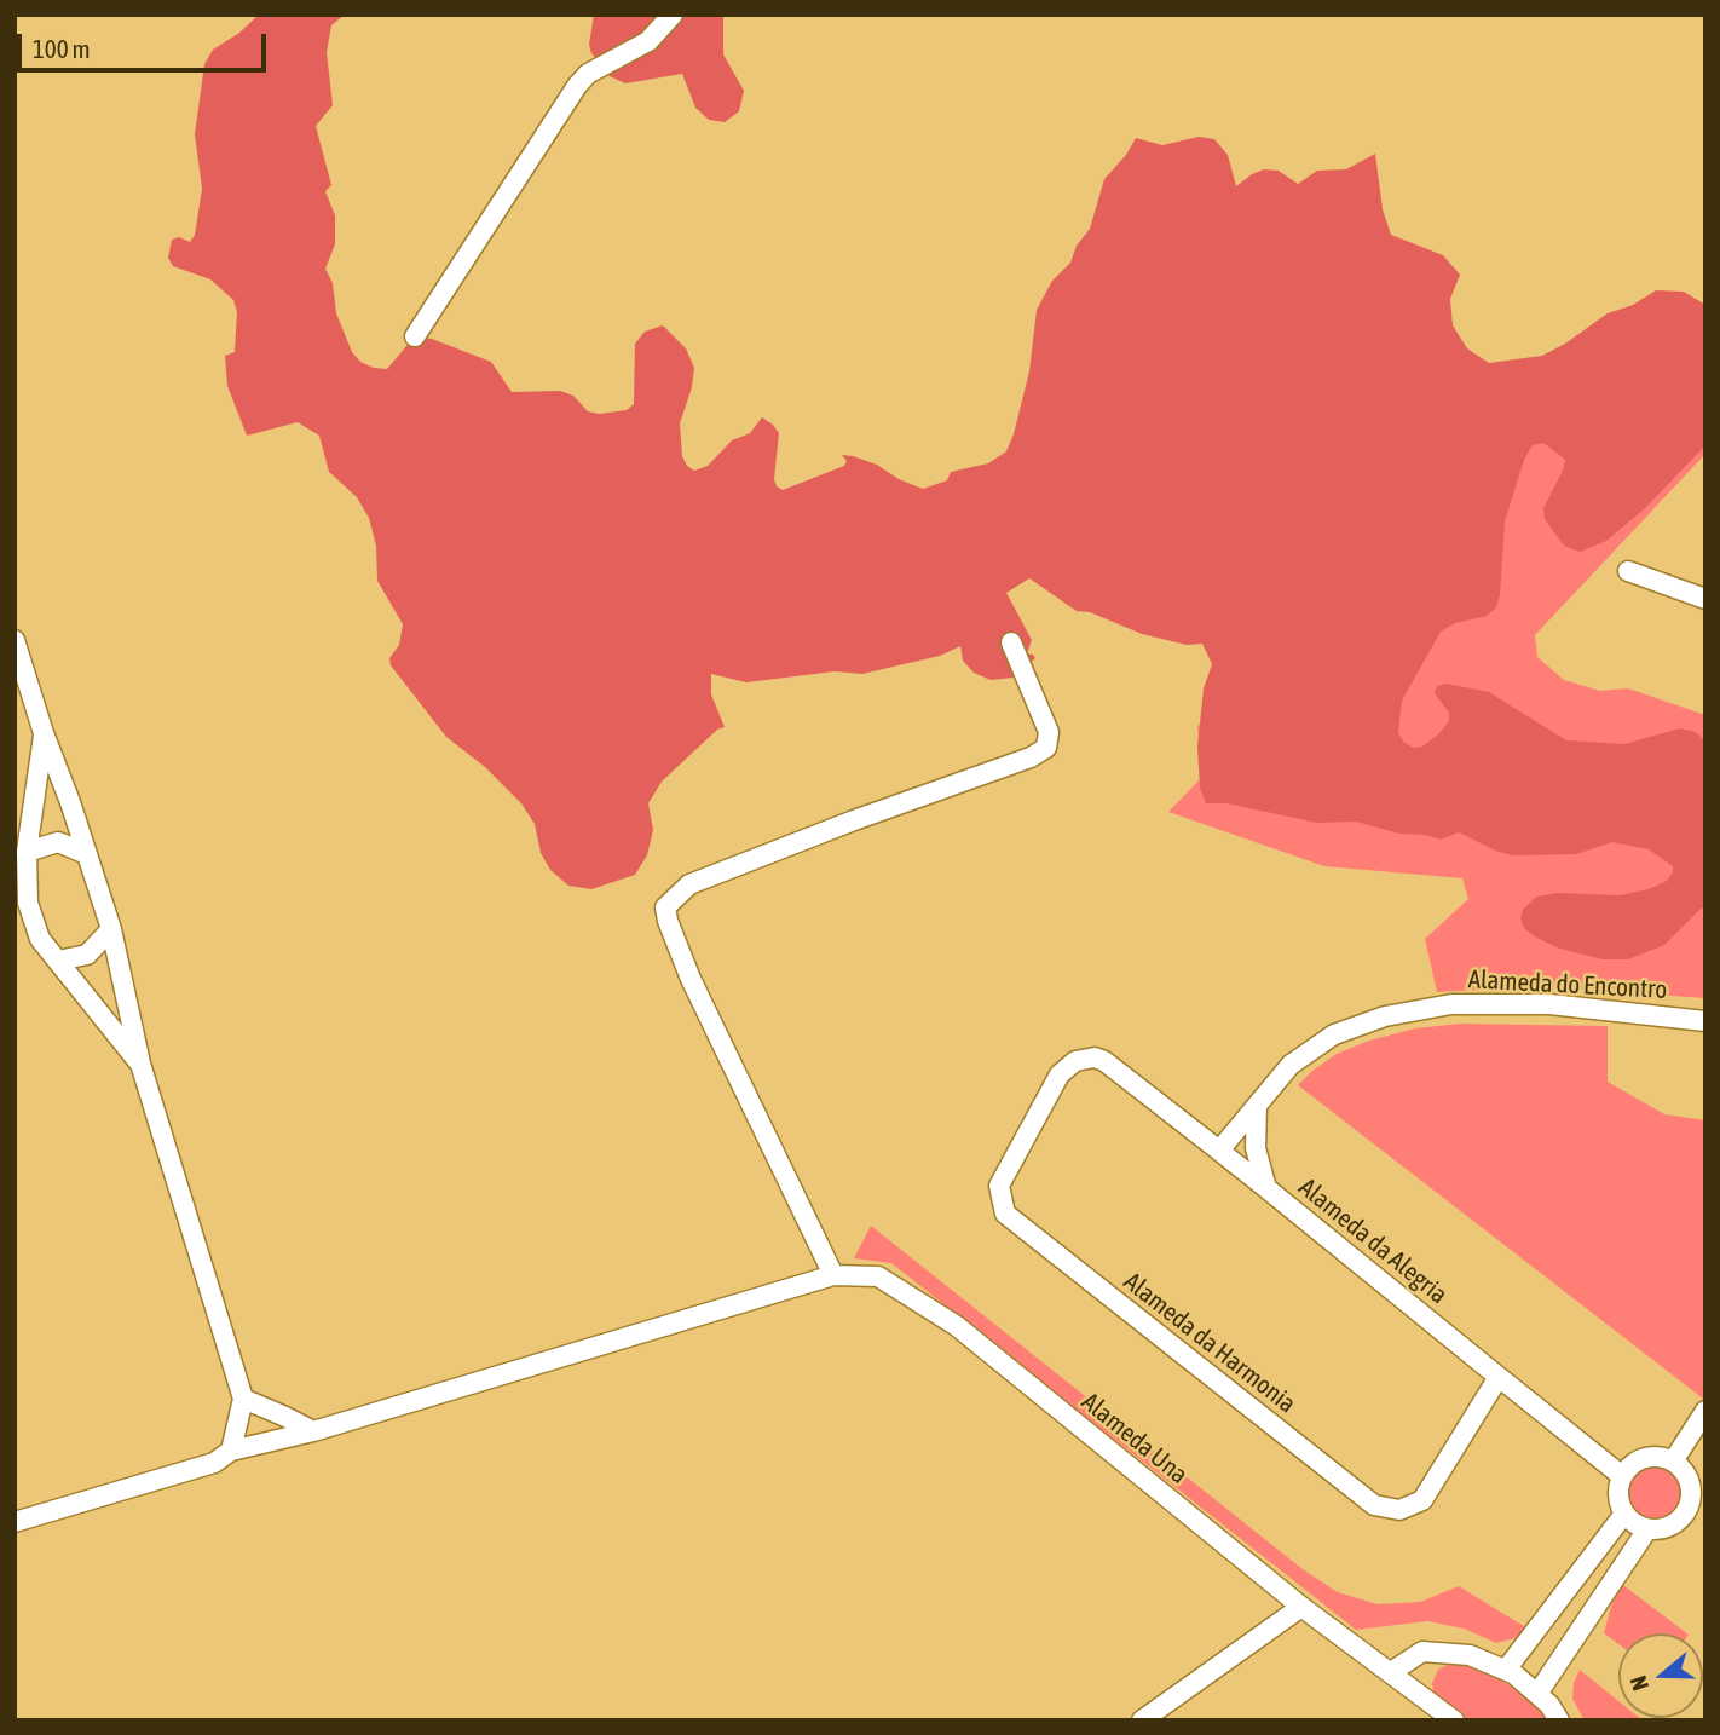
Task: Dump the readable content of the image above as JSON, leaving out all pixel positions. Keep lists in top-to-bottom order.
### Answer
{
  "streets": {
    "street": [
      "Alameda do Encontro",
      "Alameda da Alegria",
      "Alameda da Harmonia",
      "Alameda Una"
    ]
  },
  "crossings": [
    ["Alameda do Encontro", "Alameda da Alegria"],
    ["Alameda da Alegria", "Alameda da Harmonia"]
  ],
  "scale_bar": "100 m",
  "north": "left"
}
